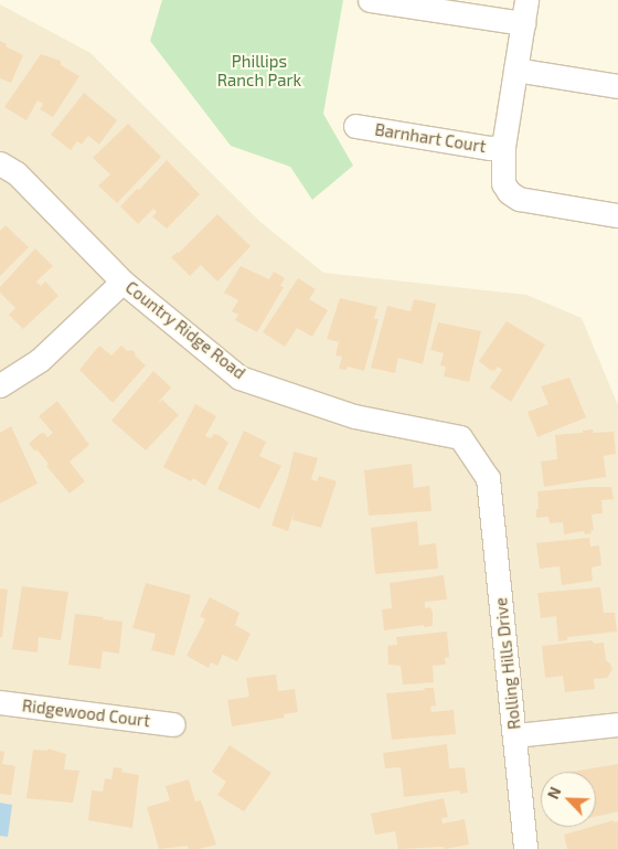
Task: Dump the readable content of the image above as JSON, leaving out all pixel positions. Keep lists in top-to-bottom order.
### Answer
{
  "streets": {
    "street": [
      "Barnhart Court",
      "Country Ridge Road",
      "Rolling Hills Drive",
      "Ridgewood Court"
    ]
  },
  "crossings": [
    ["Country Ridge Road", "Rolling Hills Drive"]
  ],
  "parks": ["Phillips Ranch Park"],
  "north": "top left"
}
